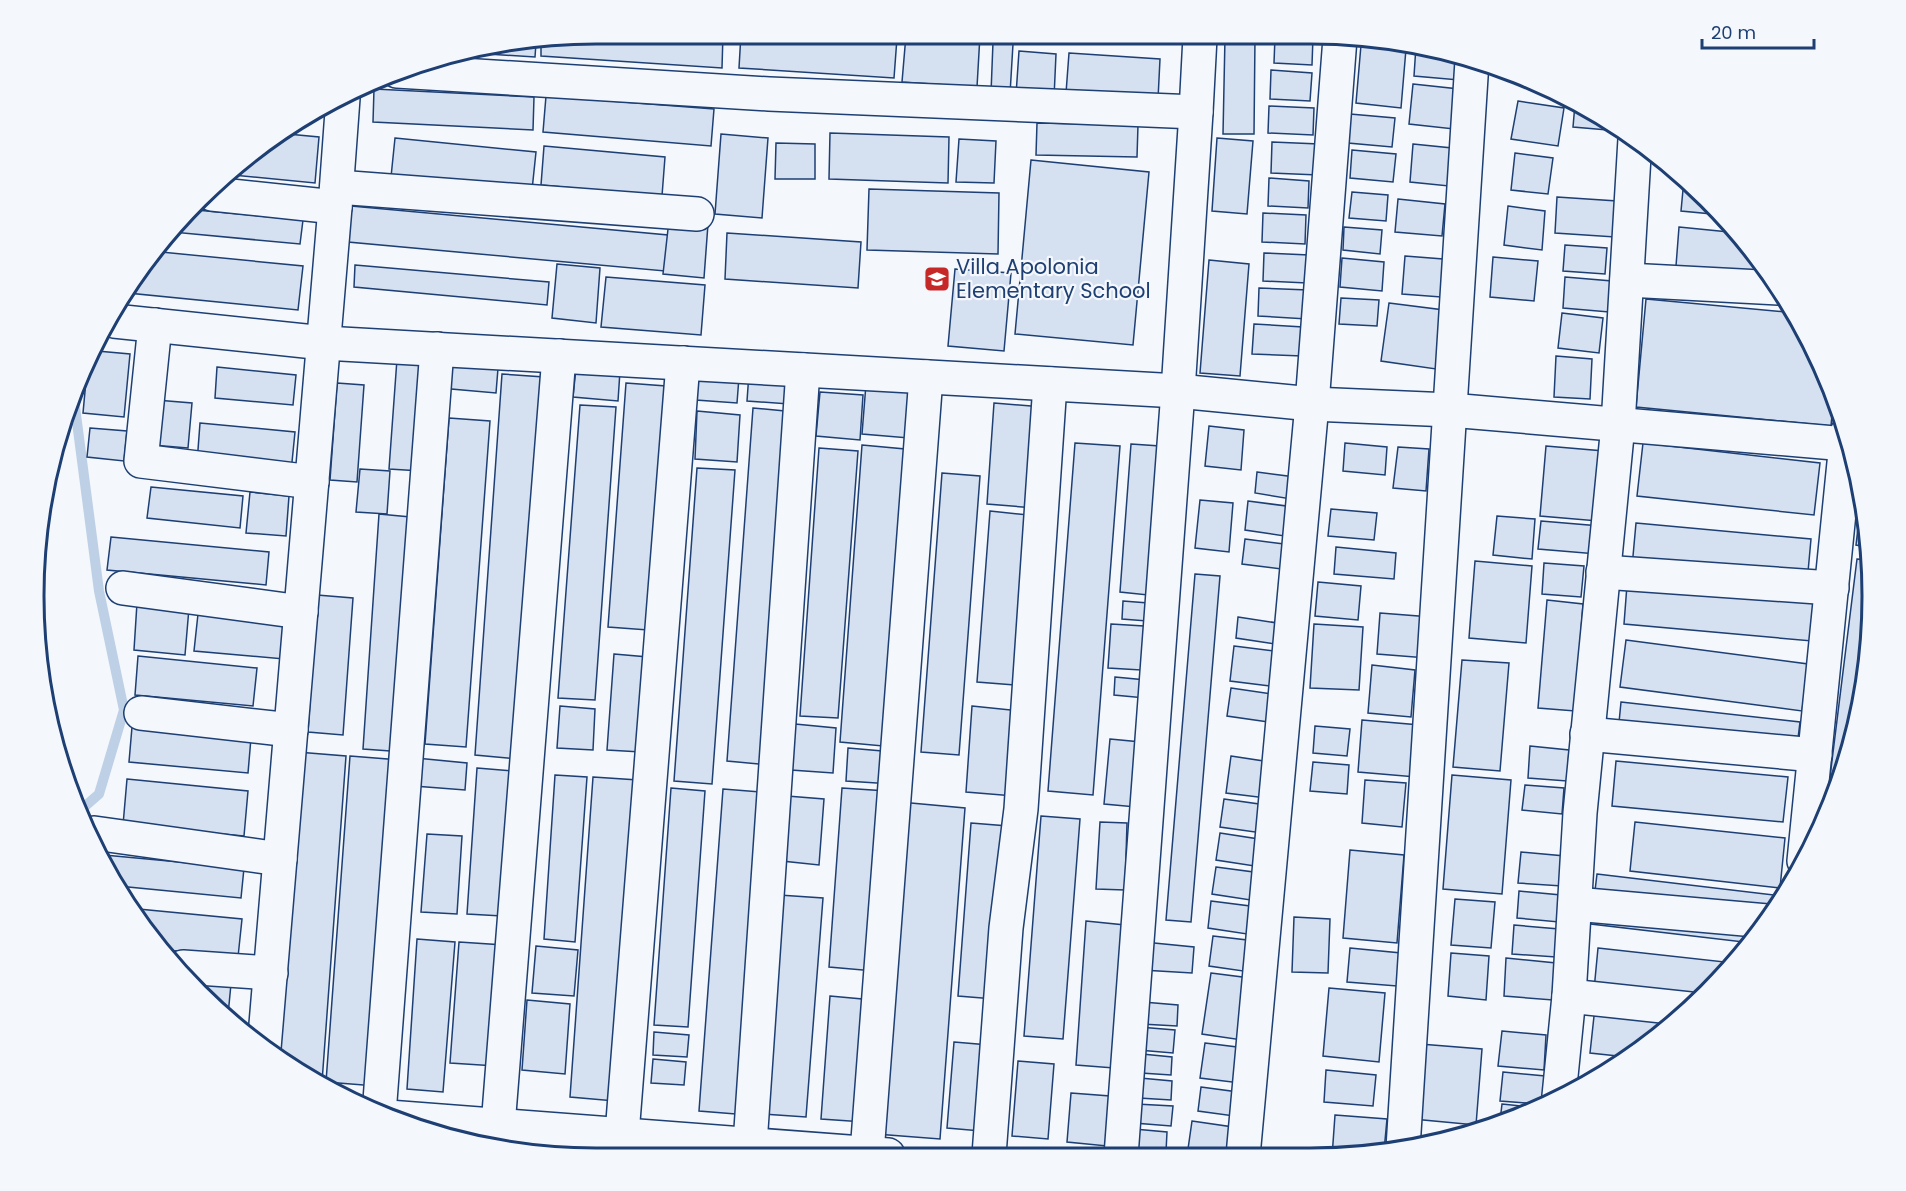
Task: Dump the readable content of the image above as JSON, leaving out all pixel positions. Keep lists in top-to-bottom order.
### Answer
{
  "places": {
    "school or university": ["Villa Apolonia Elementary School"]
  },
  "scale_bar": "20 m"
}
